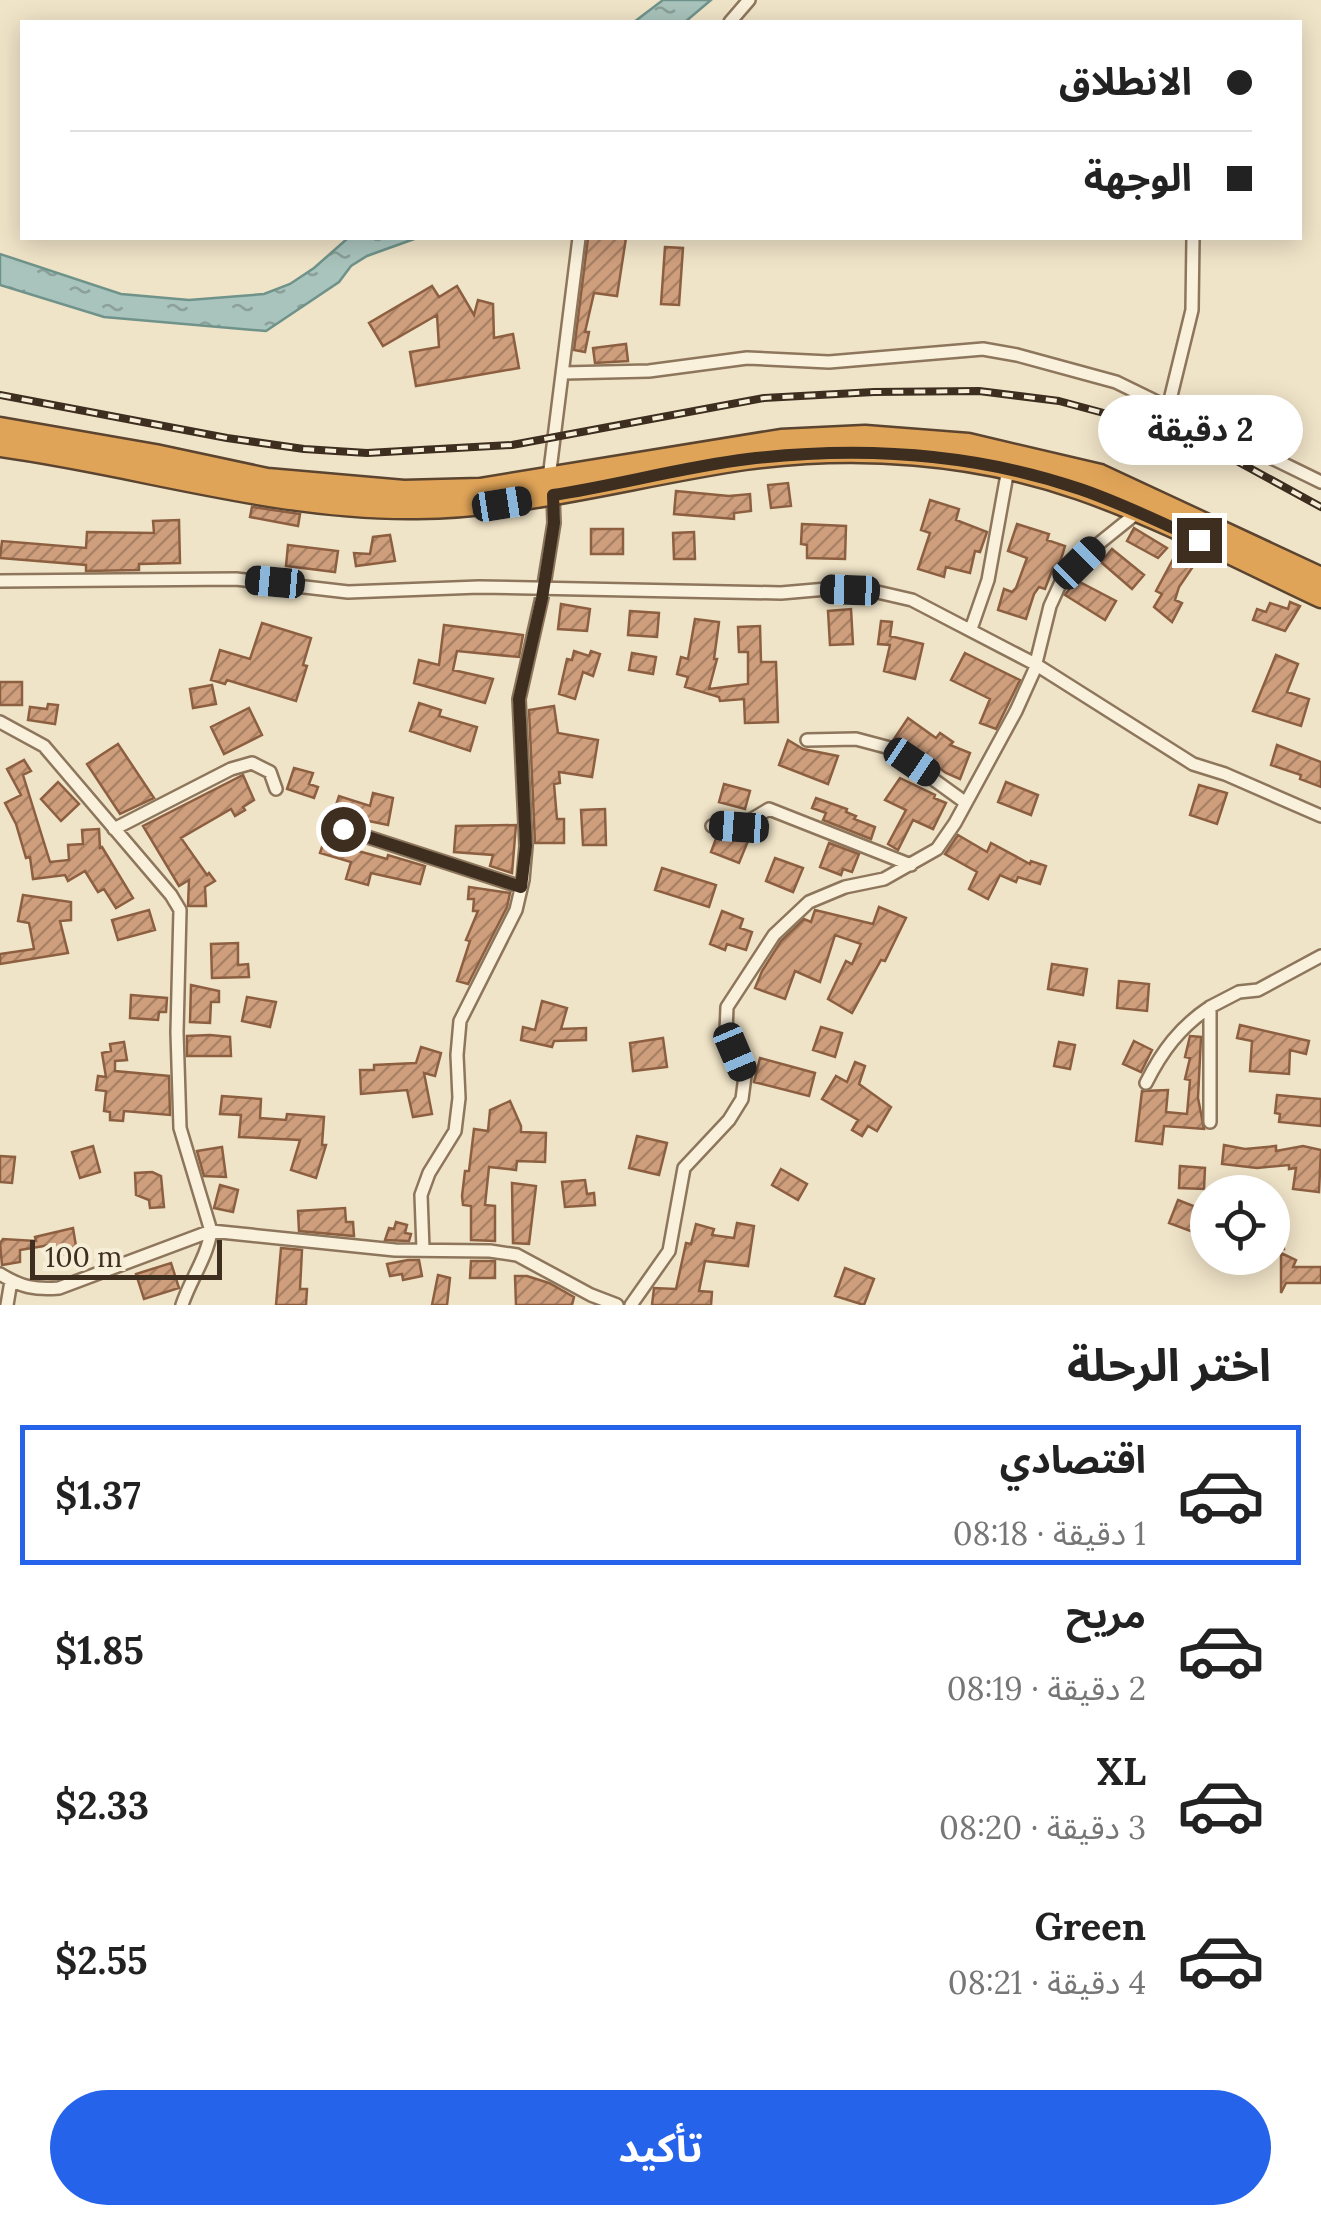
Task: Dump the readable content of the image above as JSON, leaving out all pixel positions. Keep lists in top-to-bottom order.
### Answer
{
  "scale_bar": "100 m",
  "page": {
    "banner": ["الانطلاق", "الوجهة"],
    "bubble": "2 دقيقة",
    "scale": "100 m",
    "heading": "اختر الرحلة",
    "list": [
      {
        "name": "اقتصادي",
        "note": "1 دقيقة · 08:18",
        "value": "$1.37"
      },
      {
        "name": "مريح",
        "note": "2 دقيقة · 08:19",
        "value": "$1.85"
      },
      {
        "name": "XL",
        "note": "3 دقيقة · 08:20",
        "value": "$2.33"
      },
      {
        "name": "Green",
        "note": "4 دقيقة · 08:21",
        "value": "$2.55"
      }
    ],
    "buttons": "تأكيد"
  }
}
